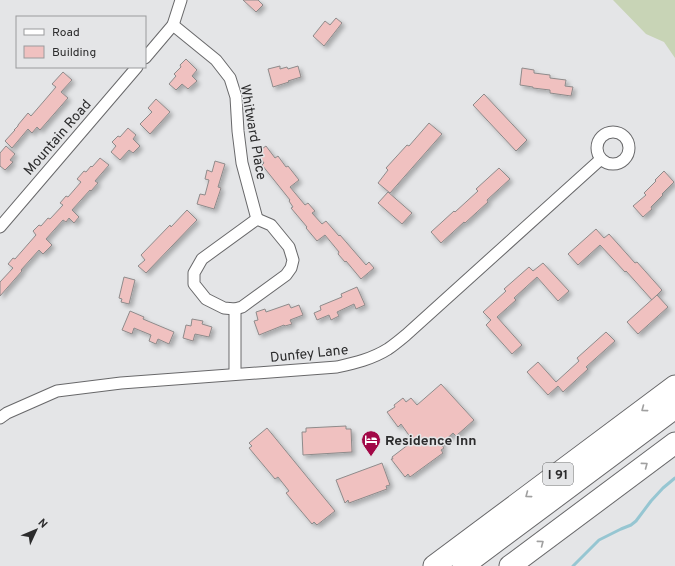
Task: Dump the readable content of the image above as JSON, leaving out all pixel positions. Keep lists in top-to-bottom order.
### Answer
{
  "streets": {
    "highway": ["I 91"],
    "street": ["Whitward Place", "Mountain Road", "Dunfey Lane"]
  },
  "places": {
    "hotel": ["Residence Inn"]
  },
  "legend": ["Road", "Building"],
  "north": "top right"
}
